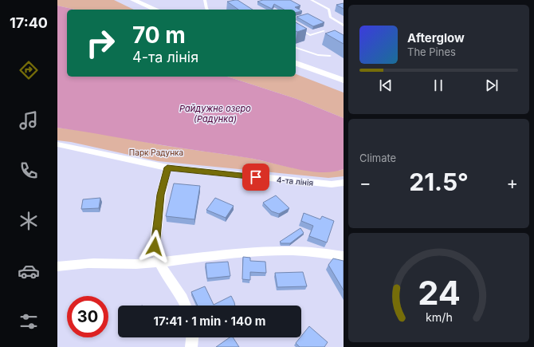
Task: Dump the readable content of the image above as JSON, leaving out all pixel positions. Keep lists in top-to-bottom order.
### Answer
{
  "streets": {
    "street": ["4-та лінія"]
  },
  "water": ["Райдужне озеро (Радунка)"],
  "parks": ["Парк Радунка"],
  "page": {
    "tabs": "17:40",
    "turn": ["70 m", "4-та лінія"],
    "song": ["Afterglow", "The Pines"],
    "tile": "Climate",
    "heat": ["−", "21.5°", "+"],
    "limit": "30",
    "trip": "17:41 · 1 min · 140 m",
    "gauge": ["24", "km/h"]
  }
}
